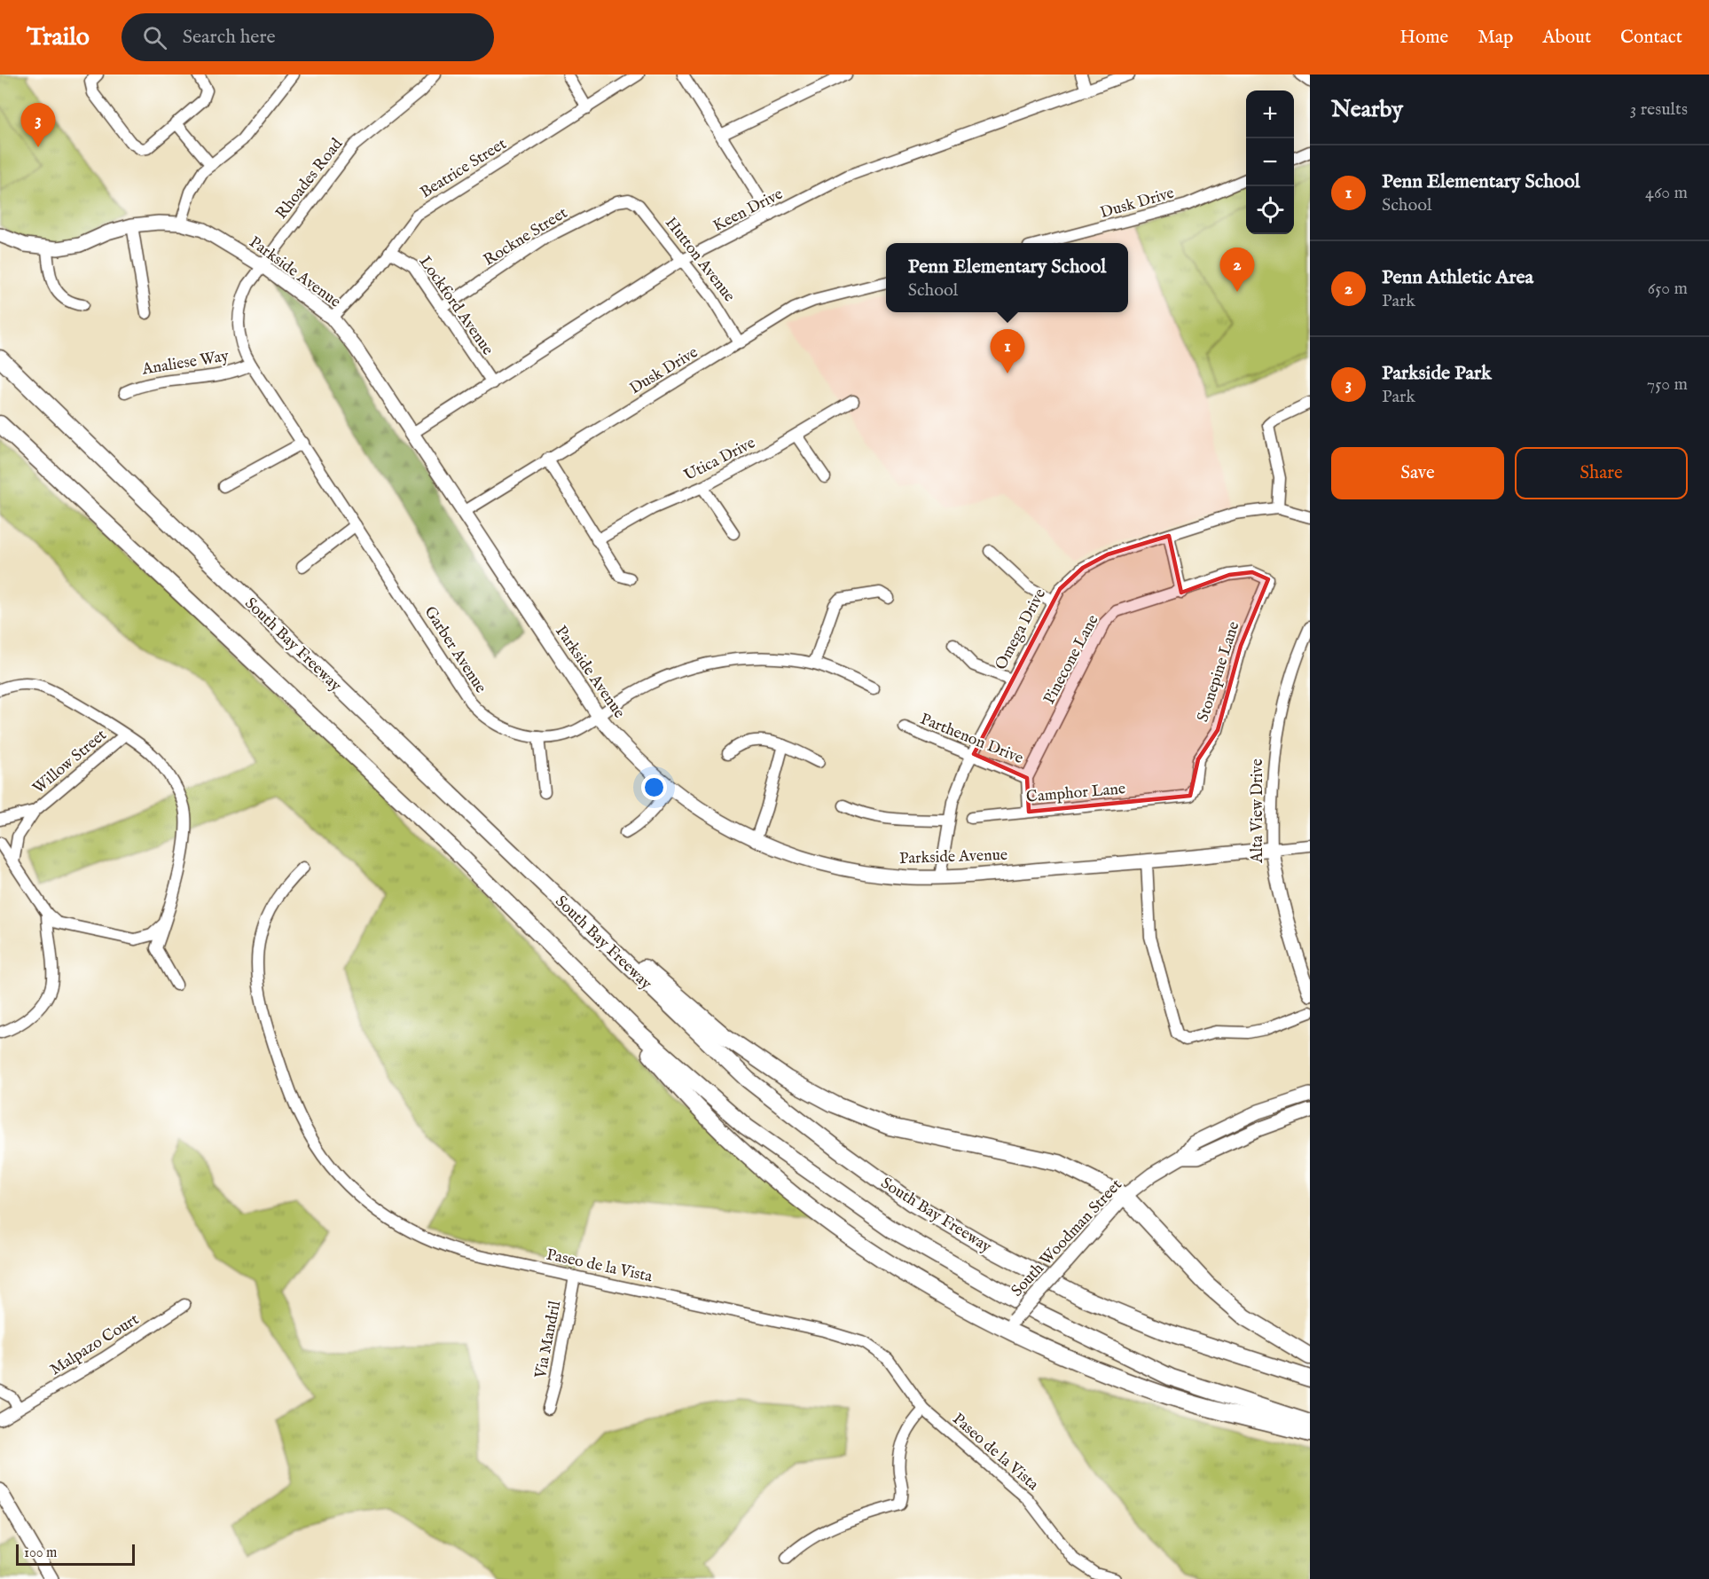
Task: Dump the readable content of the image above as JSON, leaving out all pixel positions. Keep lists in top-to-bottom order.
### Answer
{
  "streets": {
    "highway": ["South Bay Freeway"],
    "main road": ["Parkside Avenue", "Alta View Drive", "South Woodman Street"],
    "street": [
      "Beatrice Street",
      "Rhoades Road",
      "Dusk Drive",
      "Keen Drive",
      "Rockne Street",
      "Hutton Avenue",
      "Lockford Avenue",
      "Analiese Way",
      "Utica Drive",
      "Omega Drive",
      "Garber Avenue",
      "Pinecone Lane",
      "Stonepine Lane",
      "Parthenon Drive",
      "Willow Street",
      "Camphor Lane",
      "Paseo de la Vista",
      "Via Mandril",
      "Malpazo Court"
    ]
  },
  "crossings": [
    ["Beatrice Street", "Parkside Avenue"],
    ["Beatrice Street", "Lockford Avenue"],
    ["Rhoades Road", "Parkside Avenue"],
    ["Rhoades Road", "Garber Avenue"],
    ["Dusk Drive", "Hutton Avenue"],
    ["Dusk Drive", "Parkside Avenue"],
    ["Keen Drive", "Hutton Avenue"],
    ["Keen Drive", "Parkside Avenue"],
    ["Keen Drive", "Lockford Avenue"],
    ["Rockne Street", "Hutton Avenue"],
    ["Rockne Street", "Lockford Avenue"],
    ["Parkside Avenue", "Omega Drive"],
    ["Parkside Avenue", "Garber Avenue"],
    ["Parkside Avenue", "Alta View Drive"],
    ["Analiese Way", "Garber Avenue"],
    ["Omega Drive", "Parthenon Drive"],
    ["Pinecone Lane", "Stonepine Lane"],
    ["Pinecone Lane", "Parthenon Drive"],
    ["Pinecone Lane", "Camphor Lane"],
    ["Stonepine Lane", "Camphor Lane"],
    ["Paseo de la Vista", "Via Mandril"]
  ],
  "scale_bar": "100 m",
  "page": {
    "header": "Trailo",
    "search": "Search here",
    "nav": [
      "Home",
      "Map",
      "About",
      "Contact"
    ],
    "heading": ["Nearby", "3 results"],
    "map_buttons": ["+", "−"],
    "pins": ["3", "2", "1"],
    "list": [
      {
        "mark": "1",
        "name": "Penn Elementary School",
        "note": "School",
        "value": "460 m"
      },
      {
        "mark": "2",
        "name": "Penn Athletic Area",
        "note": "Park",
        "value": "650 m"
      },
      {
        "mark": "3",
        "name": "Parkside Park",
        "note": "Park",
        "value": "750 m"
      }
    ],
    "popup": ["Penn Elementary School", "School"],
    "buttons": ["Save", "Share"],
    "scale": "100 m"
  }
}
